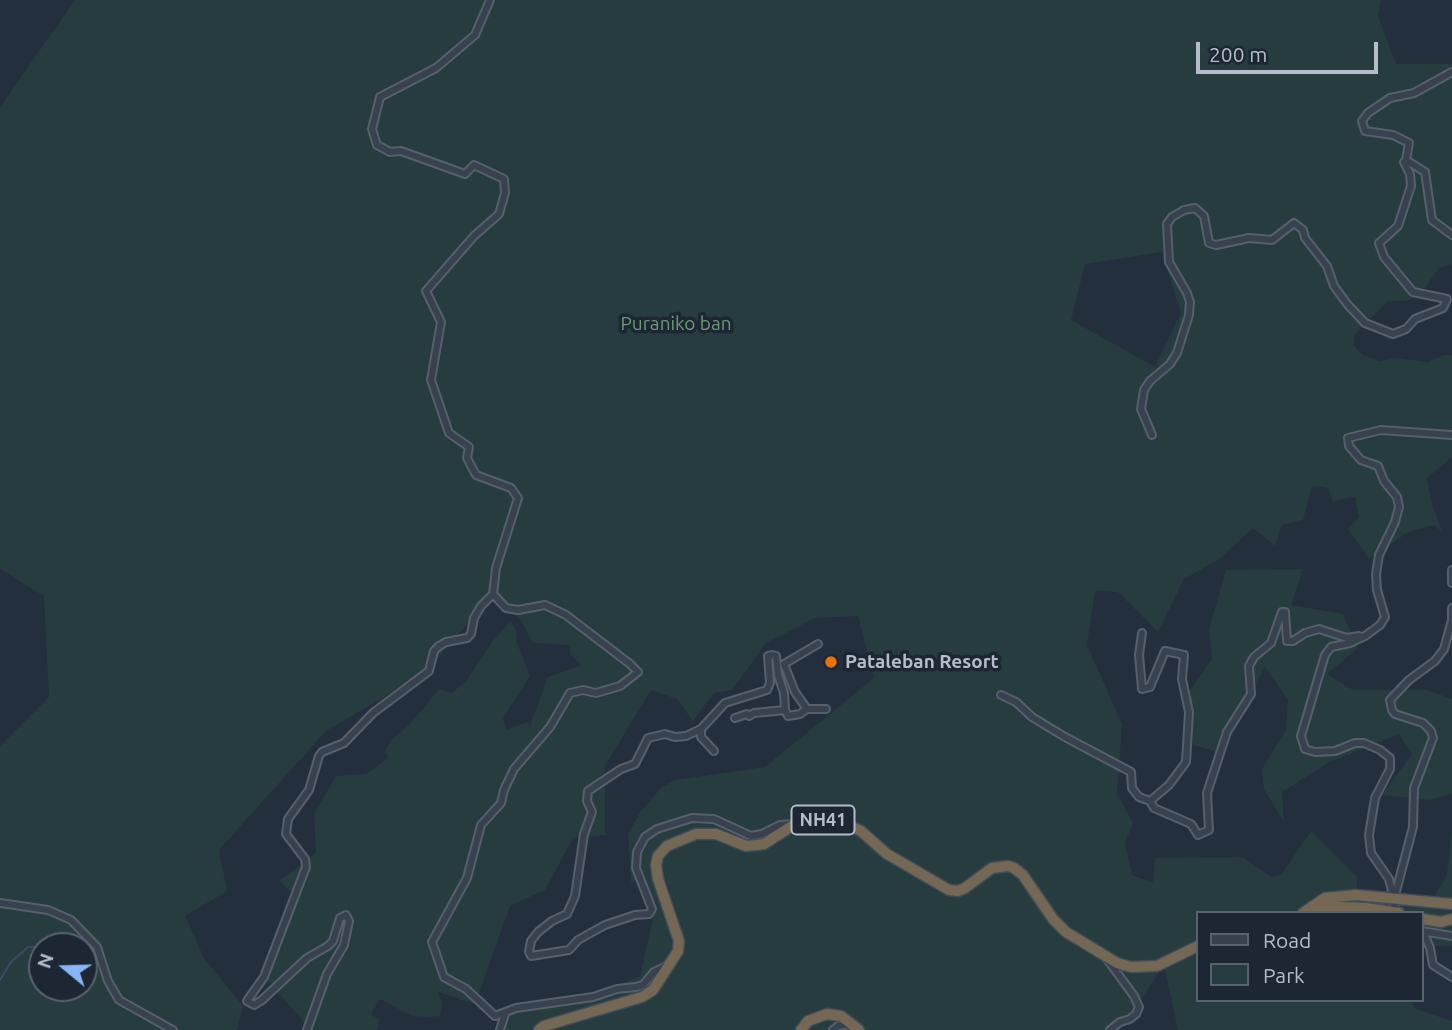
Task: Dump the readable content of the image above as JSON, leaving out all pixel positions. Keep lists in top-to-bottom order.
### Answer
{
  "streets": {
    "highway": ["NH41"]
  },
  "parks": ["Puraniko ban"],
  "places": ["Pataleban Resort"],
  "legend": ["Road", "Park"],
  "scale_bar": "200 m",
  "north": "left"
}
